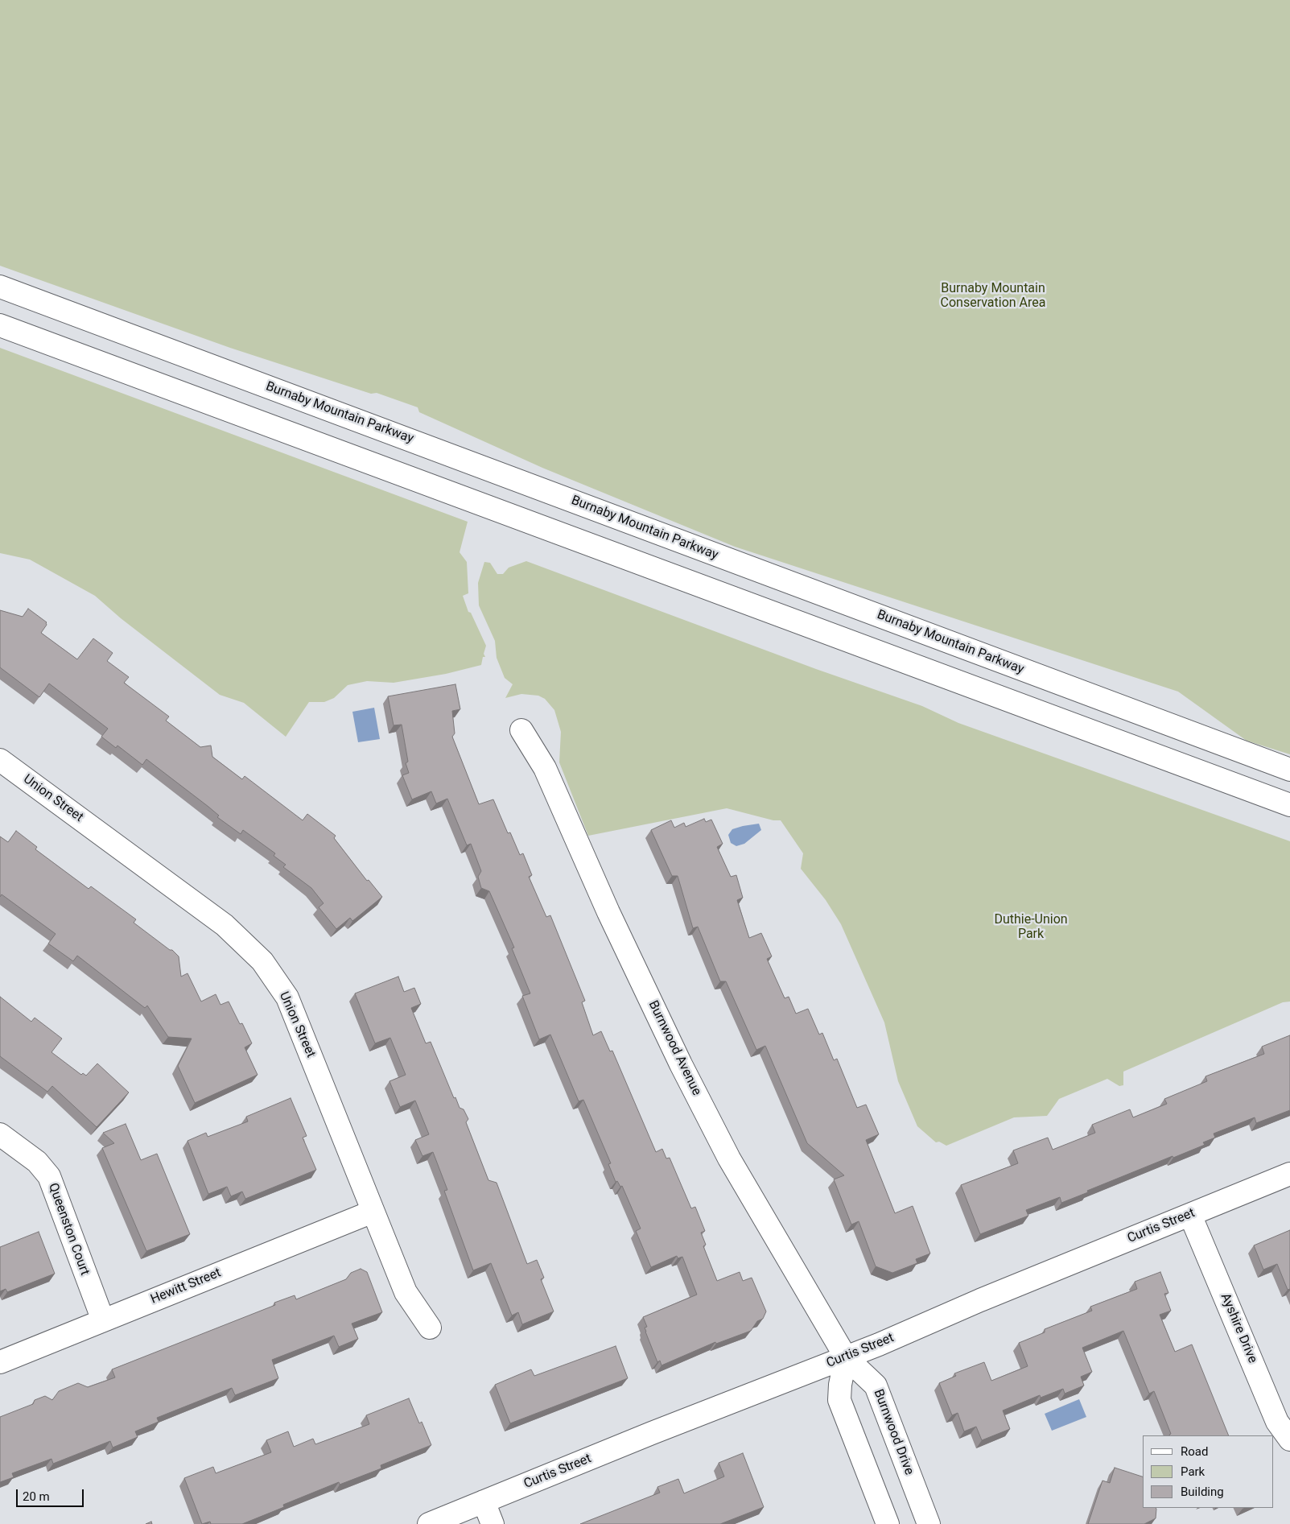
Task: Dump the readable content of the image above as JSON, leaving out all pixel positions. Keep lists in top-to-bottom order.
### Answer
{
  "streets": {
    "street": [
      "Burnaby Mountain Parkway",
      "Union Street",
      "Burnwood Avenue",
      "Curtis Street",
      "Queenston Court",
      "Hewitt Street",
      "Ayshire Drive",
      "Burnwood Drive"
    ]
  },
  "crossings": [
    ["Union Street", "Hewitt Street"],
    ["Burnwood Avenue", "Curtis Street"],
    ["Burnwood Avenue", "Burnwood Drive"],
    ["Curtis Street", "Ayshire Drive"],
    ["Curtis Street", "Burnwood Drive"],
    ["Queenston Court", "Hewitt Street"]
  ],
  "parks": ["Burnaby Mountain Conservation Area", "Duthie-Union Park"],
  "legend": ["Road", "Park", "Building"],
  "scale_bar": "20 m"
}
